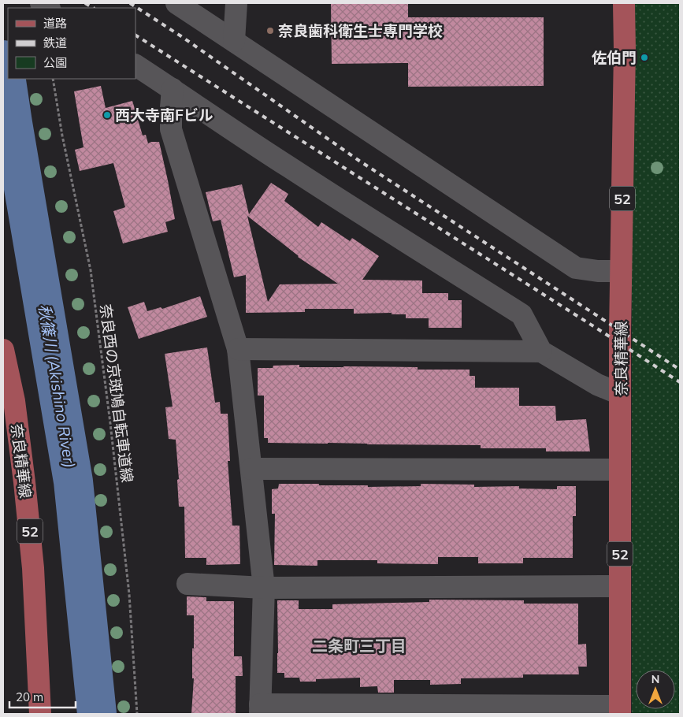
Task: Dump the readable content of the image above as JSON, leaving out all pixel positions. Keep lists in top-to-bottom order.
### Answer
{
  "streets": {
    "main road": ["52", "奈良精華線"],
    "path": ["奈良西の京斑鳩自転車道線"]
  },
  "districts": ["二条町三丁目"],
  "water": ["秋篠川 (Akishino River)"],
  "places": ["奈良歯科衛生士専門学校", "佐伯門", "西大寺南Fビル"],
  "legend": ["道路", "鉄道", "公園"],
  "scale_bar": "20 m",
  "north": "top"
}
